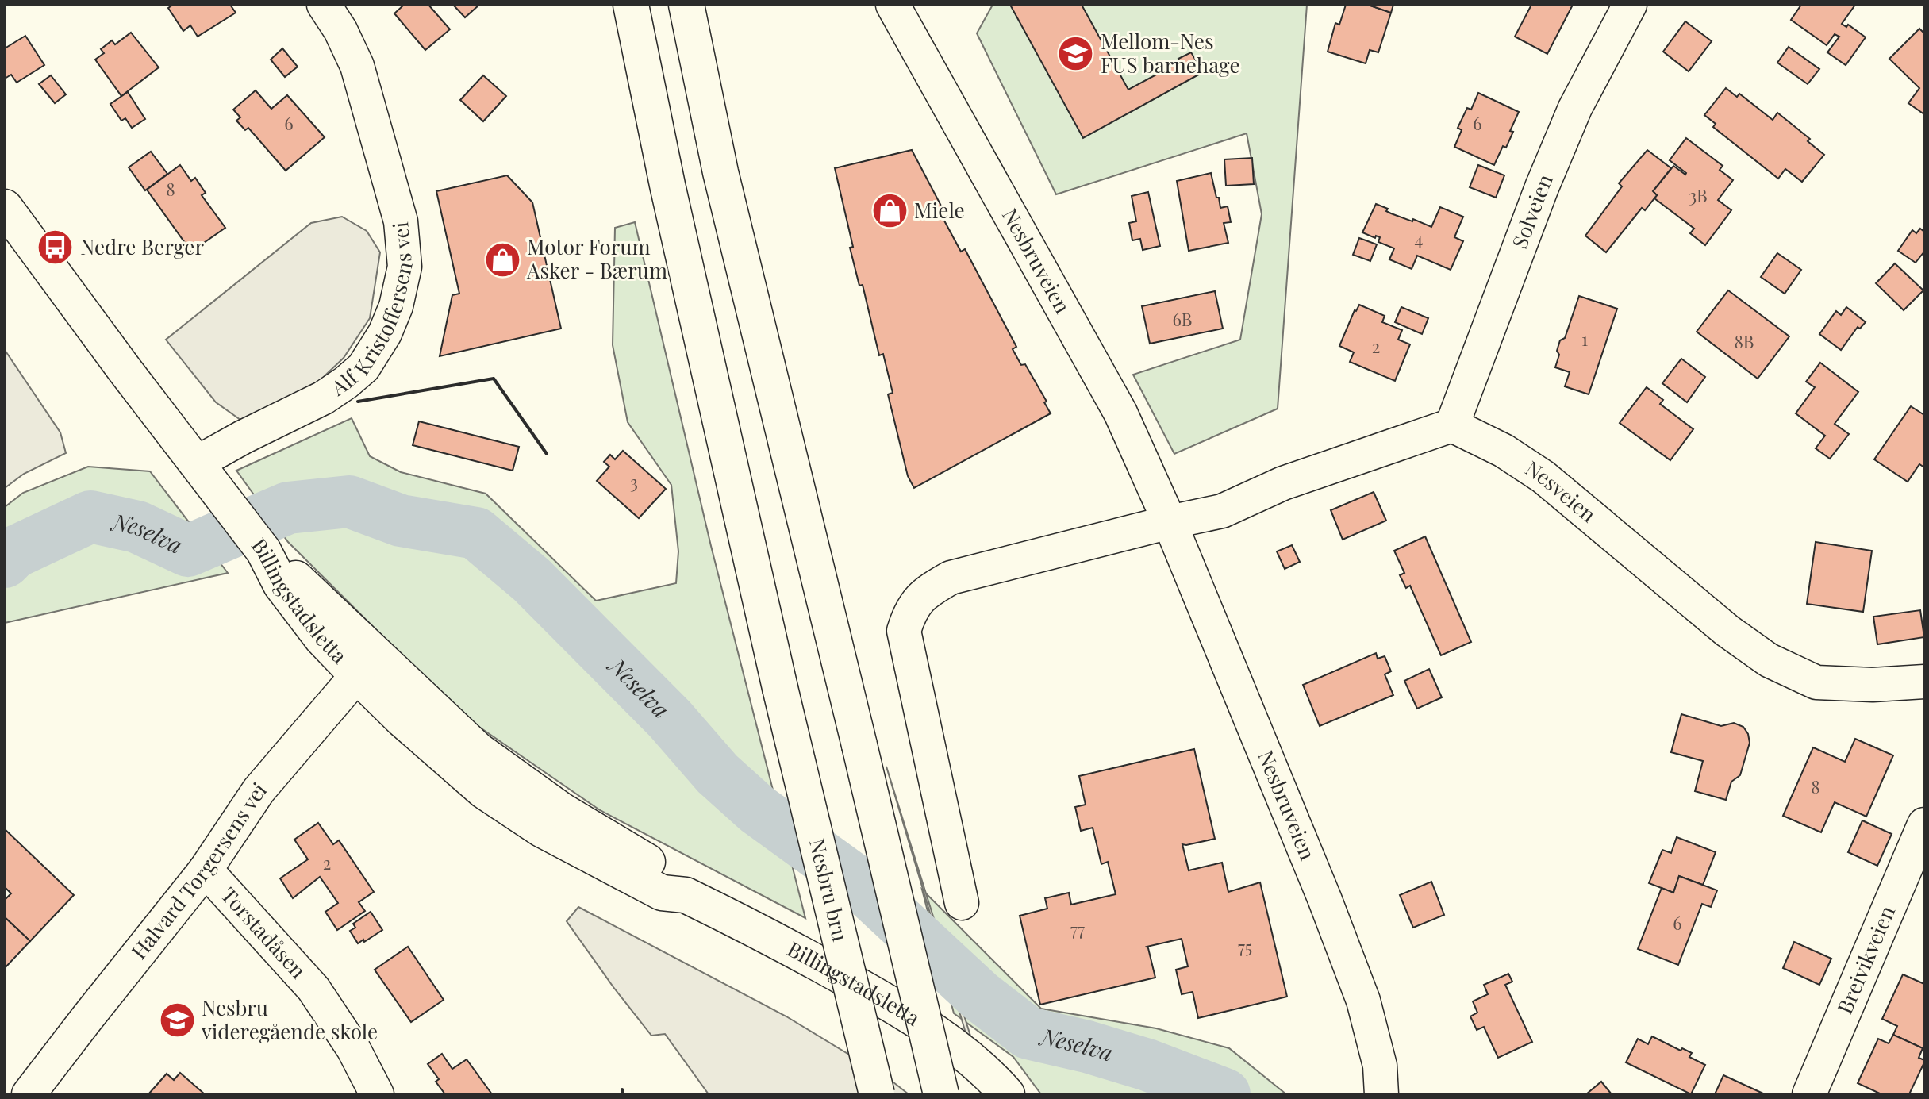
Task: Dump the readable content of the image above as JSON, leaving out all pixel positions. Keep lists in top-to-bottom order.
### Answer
{
  "streets": {
    "main road": ["Billingstadsletta", "Nesbru bru"],
    "street": [
      "Solveien",
      "Nesbruveien",
      "Alf Kristoffersens vei",
      "Nesveien",
      "Halvard Torgersens vei",
      "Torstadåsen",
      "Breivikveien"
    ]
  },
  "crossings": [
    ["Solveien", "Nesveien"],
    ["Alf Kristoffersens vei", "Billingstadsletta"],
    ["Billingstadsletta", "Halvard Torgersens vei"],
    ["Halvard Torgersens vei", "Torstadåsen"]
  ],
  "water": ["Neselva"],
  "places": {
    "school or university": ["Mellom-Nes FUS barnehage", "Nesbru videregående skole"],
    "shop": ["Miele", "Motor Forum Asker - Bærum"],
    "bus stop": ["Nedre Berger"]
  },
  "house_numbers": [
    "6",
    "6",
    "8",
    "3B",
    "4",
    "6B",
    "1",
    "8B",
    "2",
    "3",
    "8",
    "2",
    "6",
    "77",
    "75"
  ]
}
